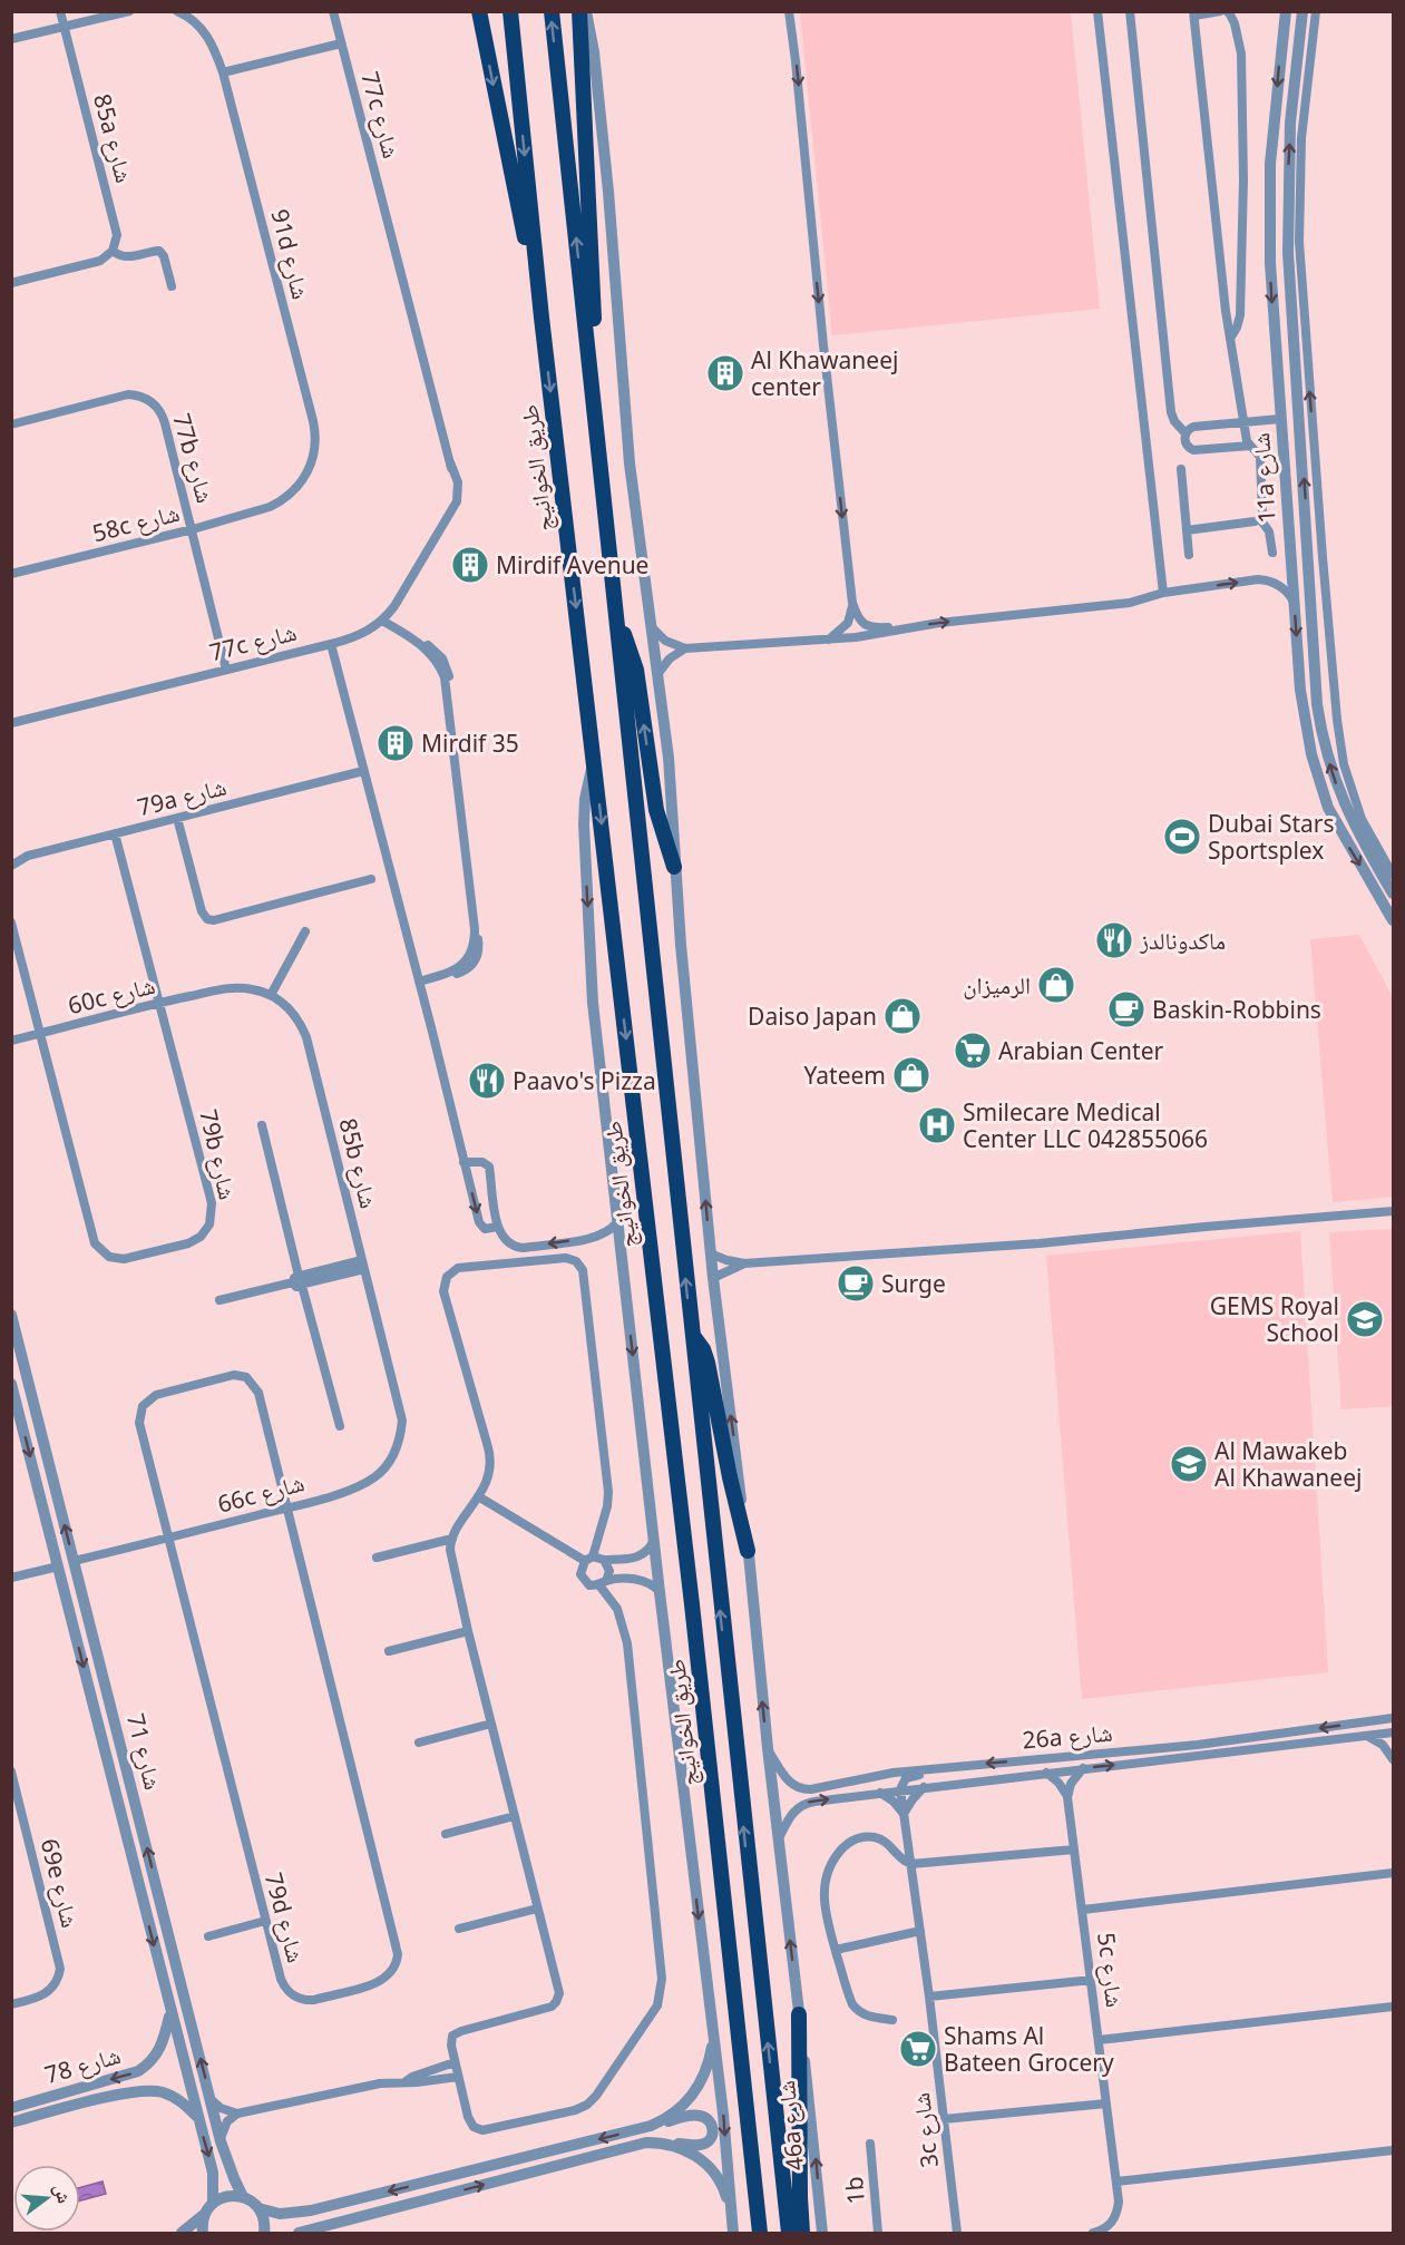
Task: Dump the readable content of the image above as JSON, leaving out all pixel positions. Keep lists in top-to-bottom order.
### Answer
{
  "streets": {
    "highway": ["طريق الخوانيج"],
    "street": [
      "77c شارع",
      "85a شارع",
      "91d شارع",
      "77b شارع",
      "11a شارع",
      "58c شارع",
      "79a شارع",
      "60c شارع",
      "79b شارع",
      "85b شارع",
      "66c شارع",
      "26a شارع",
      "شارع 71",
      "69e شارع",
      "79d شارع",
      "5c شارع",
      "شارع 78",
      "46a شارع",
      "3c شارع",
      "1b"
    ]
  },
  "crossings": [
    ["77c شارع", "77b شارع"],
    ["91d شارع", "58c شارع"],
    ["77b شارع", "58c شارع"],
    ["79a شارع", "79b شارع"],
    ["60c شارع", "79b شارع"],
    ["60c شارع", "85b شارع"],
    ["85b شارع", "66c شارع"],
    ["66c شارع", "شارع 71"],
    ["66c شارع", "79d شارع"],
    ["26a شارع", "46a شارع"],
    ["26a شارع", "3c شارع"],
    ["شارع 71", "شارع 78"]
  ],
  "one_way": ["شارع 78"],
  "places": {
    "building": ["Al Khawaneej center", "Mirdif Avenue", "Mirdif 35"],
    "sports": ["Dubai Stars Sportsplex"],
    "restaurant": ["ماكدونالدز", "Paavo's Pizza"],
    "shop": ["الرميزان", "Daiso Japan", "Yateem"],
    "cafe": ["Baskin-Robbins", "Surge"],
    "supermarket": ["Arabian Center", "Shams Al Bateen Grocery"],
    "hospital": ["Smilecare Medical Center LLC 042855066"],
    "school or university": ["GEMS Royal School", "Al Mawakeb Al Khawaneej"]
  },
  "north": "right"
}
